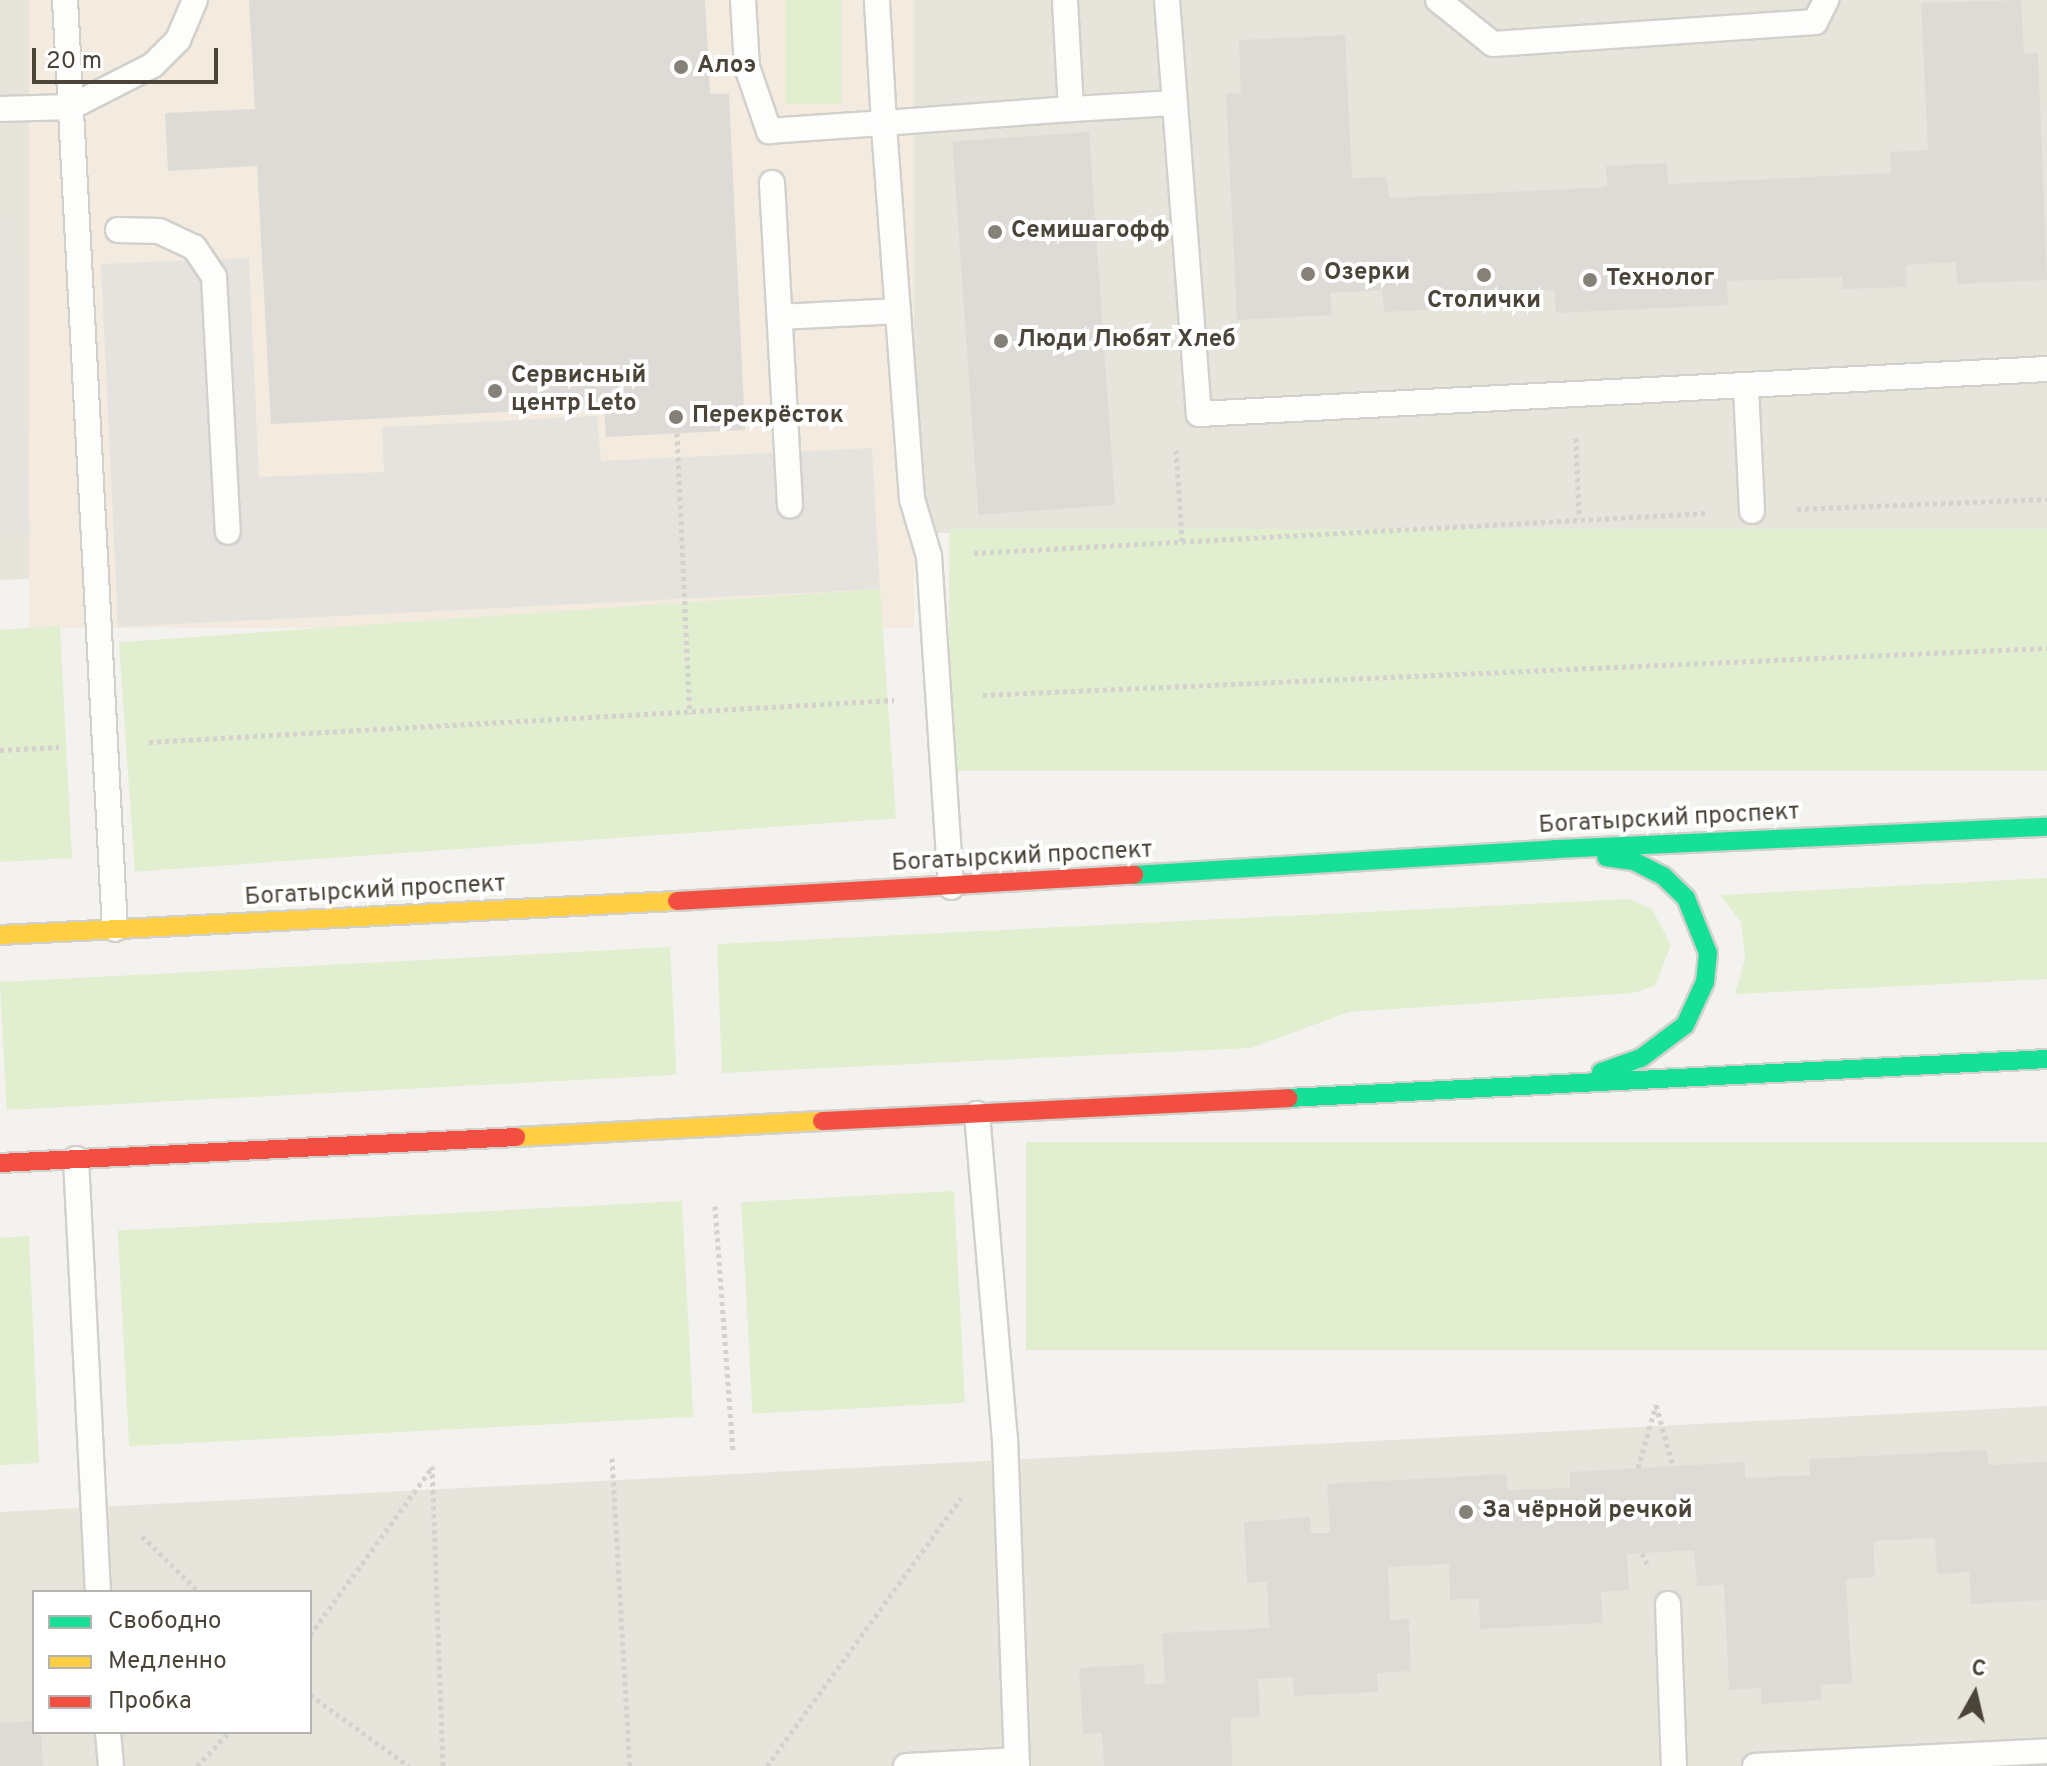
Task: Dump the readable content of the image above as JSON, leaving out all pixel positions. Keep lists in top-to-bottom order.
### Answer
{
  "streets": {
    "main road": ["Богатырский проспект"]
  },
  "places": [
    "Алоэ",
    "Семишагофф",
    "Озерки",
    "Столички",
    "Технолог",
    "Люди Любят Хлеб",
    "Сервисный центр Leto",
    "Перекрёсток",
    "За чёрной речкой"
  ],
  "legend": ["Свободно", "Медленно", "Пробка"],
  "scale_bar": "20 m",
  "north": "top"
}
